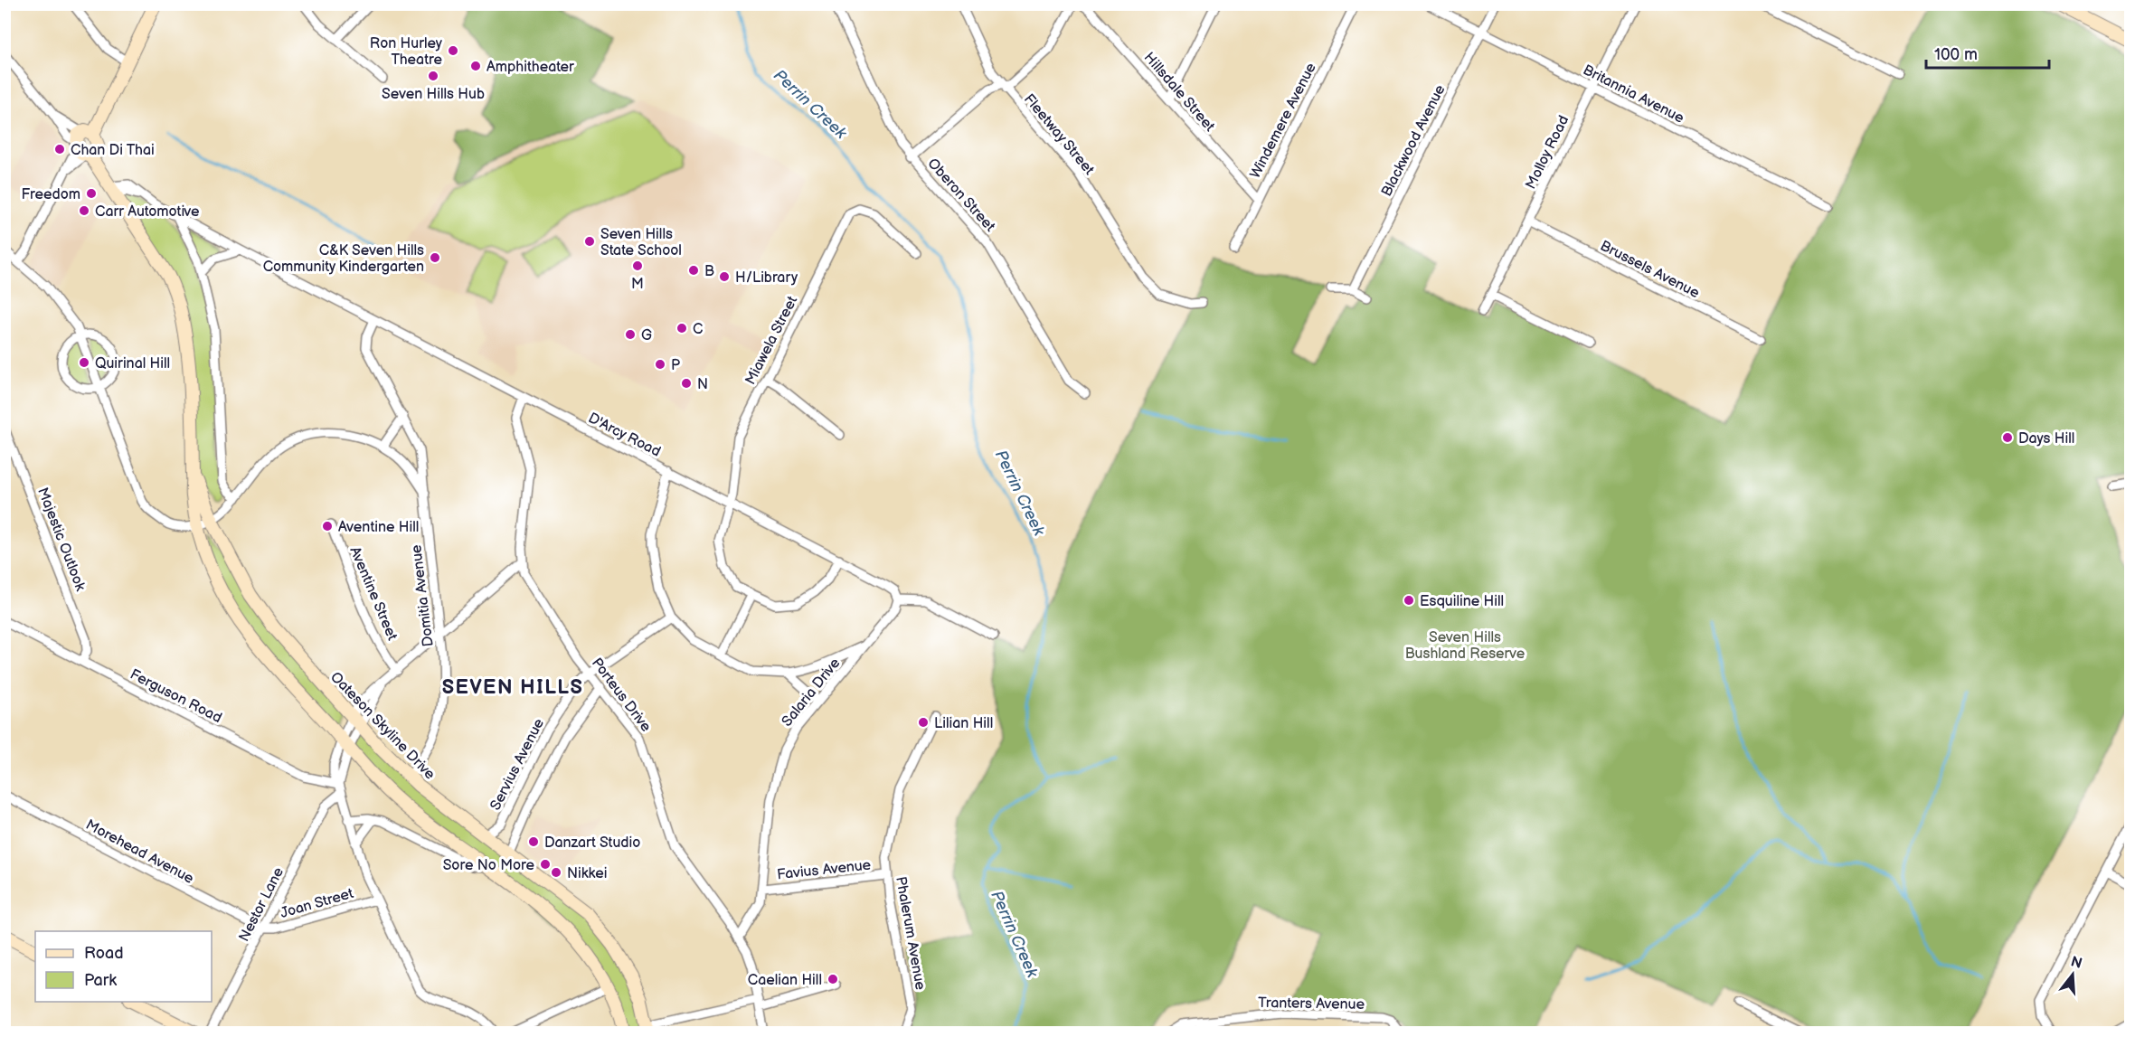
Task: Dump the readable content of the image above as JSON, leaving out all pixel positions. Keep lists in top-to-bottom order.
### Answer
{
  "streets": {
    "main road": ["Oateson Skyline Drive"],
    "street": [
      "Hillsdale Street",
      "Britannia Avenue",
      "Windemere Avenue",
      "Fleetway Street",
      "Blackwood Avenue",
      "Molloy Road",
      "Oberon Street",
      "Brussels Avenue",
      "Miawela Street",
      "D'Arcy Road",
      "Majestic Outlook",
      "Aventine Street",
      "Domitia Avenue",
      "Salaria Drive",
      "Porteus Drive",
      "Ferguson Road",
      "Servius Avenue",
      "Morehead Avenue",
      "Favius Avenue",
      "Joan Street",
      "Nestor Lane",
      "Phalerum Avenue",
      "Tranters Avenue"
    ]
  },
  "crossings": [
    ["Hillsdale Street", "Windemere Avenue"],
    ["Britannia Avenue", "Blackwood Avenue"],
    ["Britannia Avenue", "Molloy Road"],
    ["Molloy Road", "Brussels Avenue"],
    ["Miawela Street", "D'Arcy Road"],
    ["D'Arcy Road", "Domitia Avenue"],
    ["D'Arcy Road", "Salaria Drive"],
    ["D'Arcy Road", "Porteus Drive"],
    ["D'Arcy Road", "Oateson Skyline Drive"],
    ["Majestic Outlook", "Ferguson Road"],
    ["Domitia Avenue", "Oateson Skyline Drive"],
    ["Salaria Drive", "Porteus Drive"],
    ["Salaria Drive", "Favius Avenue"],
    ["Porteus Drive", "Servius Avenue"],
    ["Ferguson Road", "Nestor Lane"],
    ["Oateson Skyline Drive", "Servius Avenue"],
    ["Morehead Avenue", "Joan Street"],
    ["Morehead Avenue", "Nestor Lane"],
    ["Favius Avenue", "Phalerum Avenue"],
    ["Joan Street", "Nestor Lane"]
  ],
  "districts": ["SEVEN HILLS"],
  "water": ["Perrin Creek"],
  "parks": ["Seven Hills Bushland Reserve"],
  "places": [
    "Ron Hurley Theatre",
    "Amphitheater",
    "Seven Hills Hub",
    "Chan Di Thai",
    "Freedom",
    "Carr Automotive",
    "Seven Hills State School",
    "C&K Seven Hills Community Kindergarten",
    "M",
    "B",
    "H/Library",
    "C",
    "G",
    "Quirinal Hill",
    "P",
    "N",
    "Days Hill",
    "Aventine Hill",
    "Esquiline Hill",
    "Lilian Hill",
    "Danzart Studio",
    "Sore No More",
    "Nikkei",
    "Caelian Hill"
  ],
  "legend": ["Road", "Park"],
  "scale_bar": "100 m",
  "north": "top"
}
